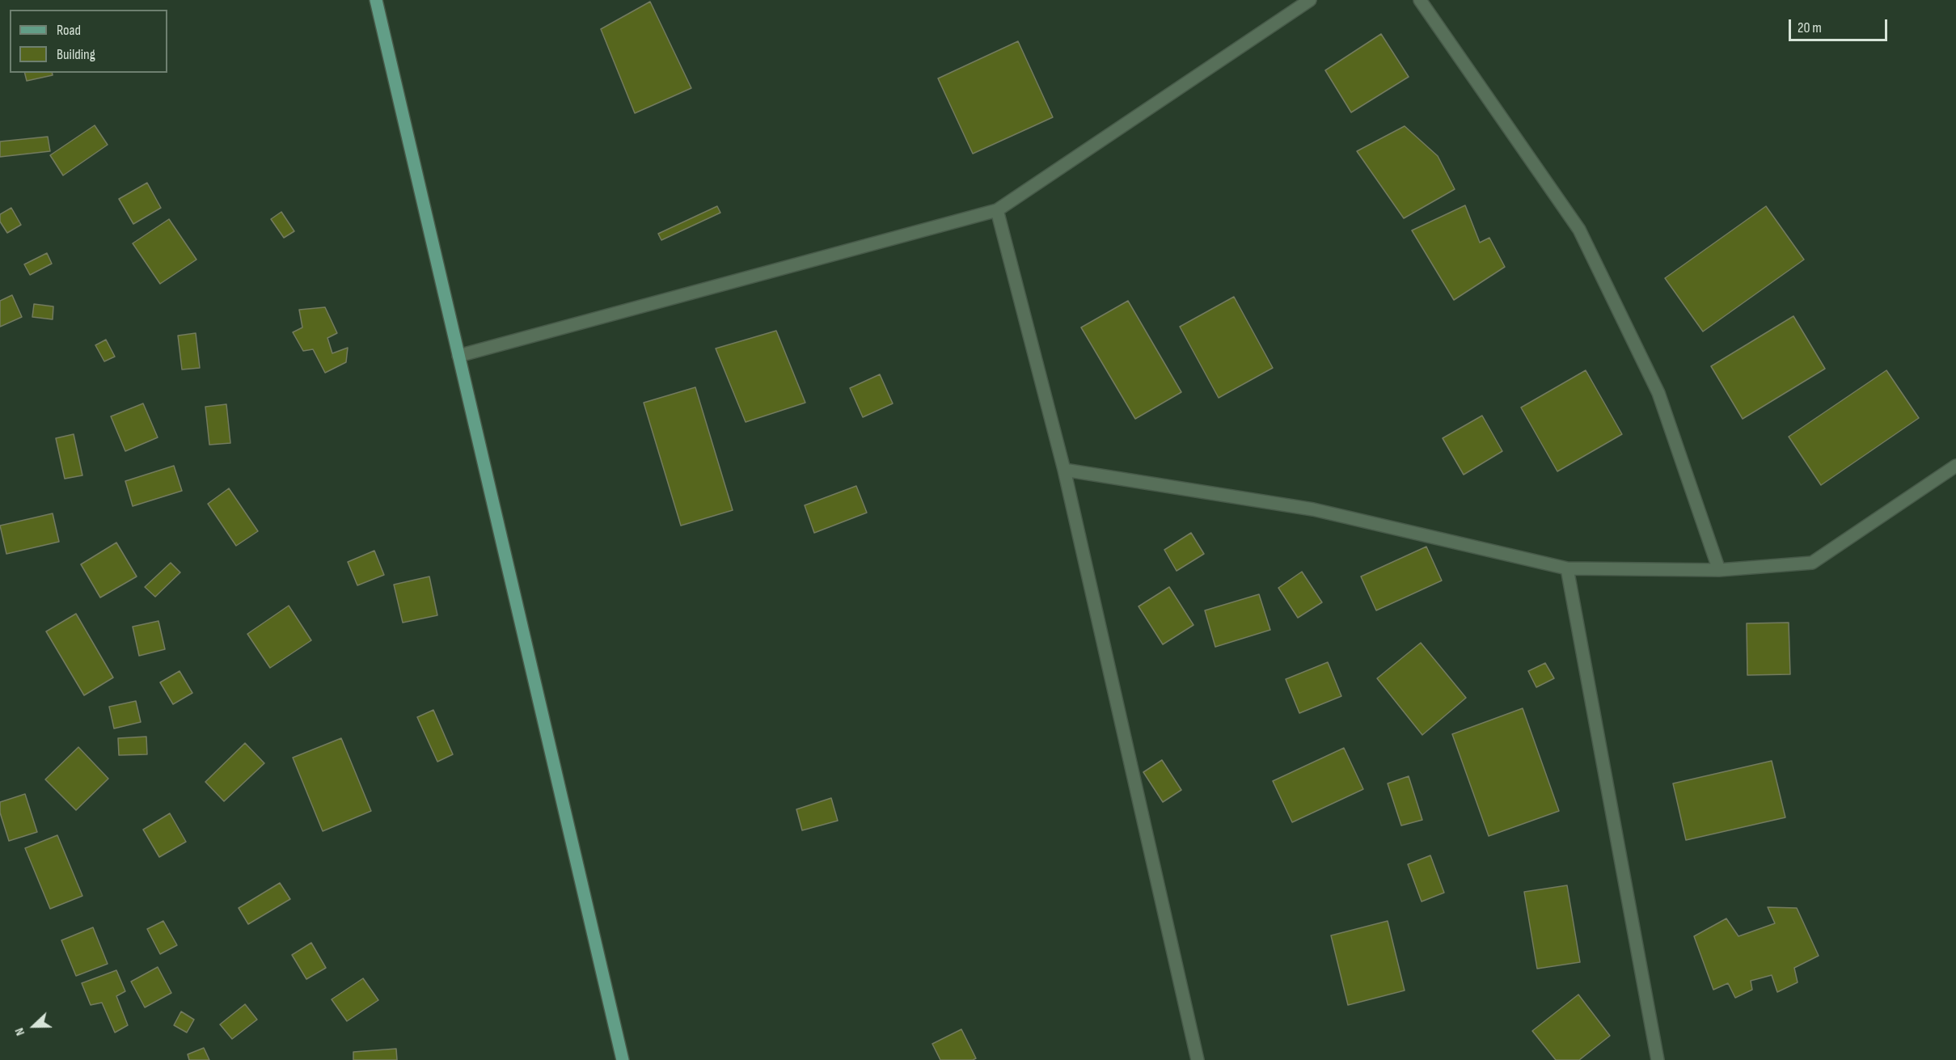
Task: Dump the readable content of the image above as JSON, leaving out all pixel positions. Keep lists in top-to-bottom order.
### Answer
{
  "legend": ["Road", "Building"],
  "scale_bar": "20 m",
  "north": "left"
}
